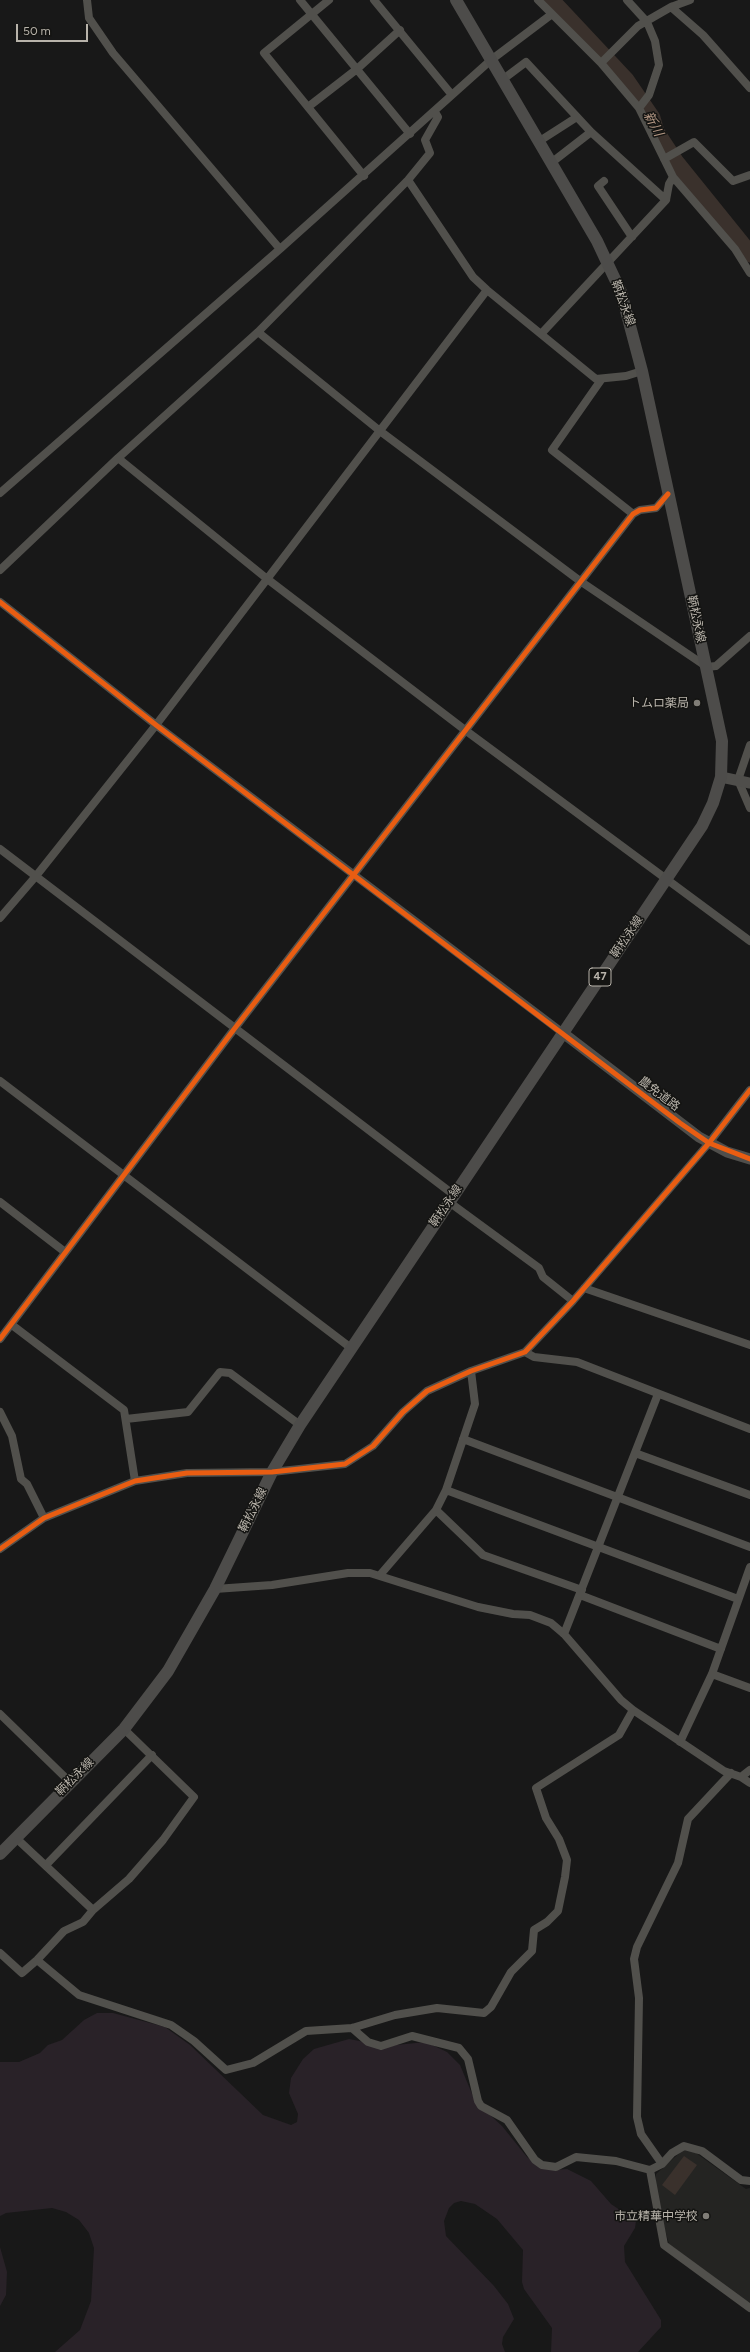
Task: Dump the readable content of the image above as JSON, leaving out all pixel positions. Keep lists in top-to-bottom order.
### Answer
{
  "streets": {
    "main road": ["鞆松永線", "47"],
    "street": ["農免道路"]
  },
  "crossings": [
    ["鞆松永線", "農免道路"]
  ],
  "water": ["新川"],
  "places": ["トムロ薬局", "市立精華中学校"],
  "scale_bar": "50 m"
}
